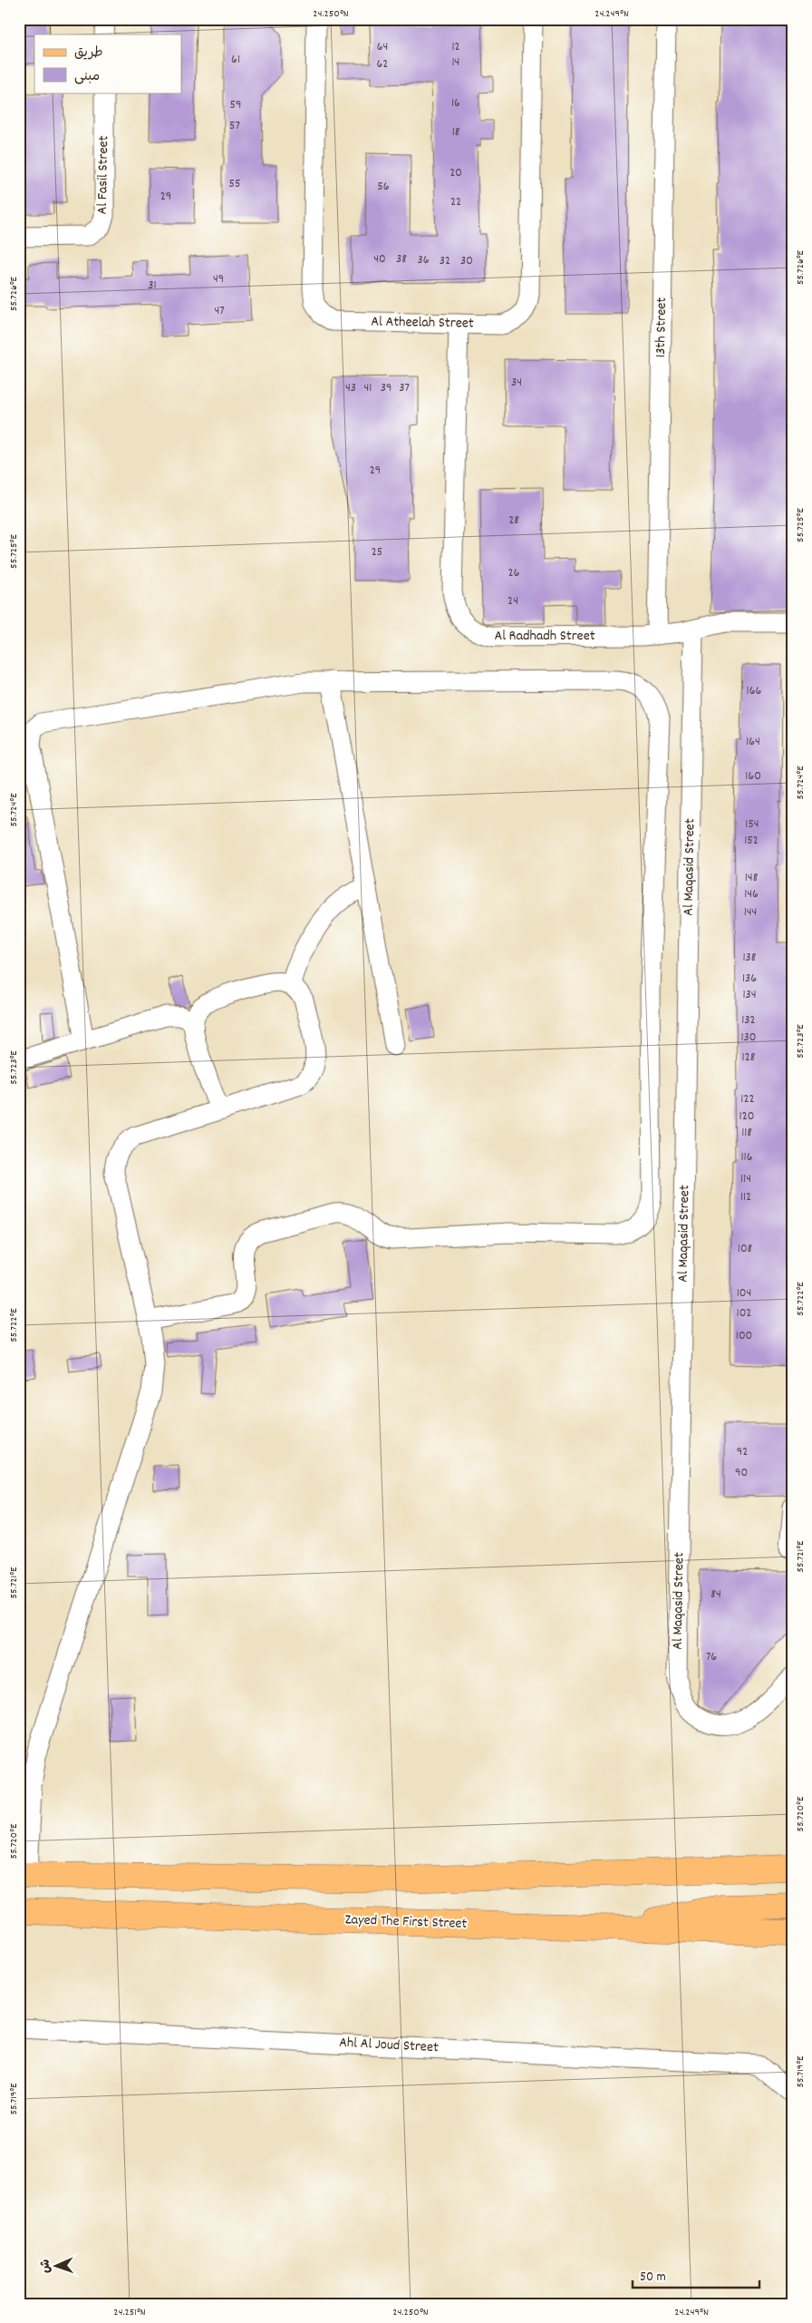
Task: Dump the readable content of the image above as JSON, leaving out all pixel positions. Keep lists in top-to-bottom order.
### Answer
{
  "streets": {
    "main road": ["Zayed The First Street"],
    "street": [
      "Al Fasil Street",
      "Al Atheelah Street",
      "13th Street",
      "Al Radhadh Street",
      "Al Maqasid Street",
      "Ahl Al Joud Street"
    ]
  },
  "crossings": [
    ["Al Atheelah Street", "Al Radhadh Street"],
    ["13th Street", "Al Radhadh Street"],
    ["Al Radhadh Street", "Al Maqasid Street"]
  ],
  "house_numbers": [
    "64",
    "12",
    "61",
    "14",
    "62",
    "16",
    "59",
    "57",
    "18",
    "20",
    "55",
    "56",
    "29",
    "22",
    "40",
    "38",
    "36",
    "32",
    "30",
    "49",
    "31",
    "47",
    "34",
    "43",
    "41",
    "39",
    "37",
    "29",
    "28",
    "25",
    "26",
    "24",
    "166",
    "164",
    "160",
    "154",
    "152",
    "148",
    "146",
    "144",
    "138",
    "136",
    "134",
    "132",
    "130",
    "128",
    "122",
    "120",
    "118",
    "116",
    "114",
    "112",
    "108",
    "104",
    "102",
    "100",
    "92",
    "90",
    "84",
    "76"
  ],
  "legend": ["طريق", "مبنى"],
  "scale_bar": "50 m",
  "north": "left",
  "coordinates": [
    "24.250°N",
    "24.249°N",
    "55.726°E",
    "55.725°E",
    "55.724°E",
    "55.723°E",
    "55.722°E",
    "55.721°E",
    "55.720°E",
    "55.719°E",
    "24.251°N"
  ]
}
